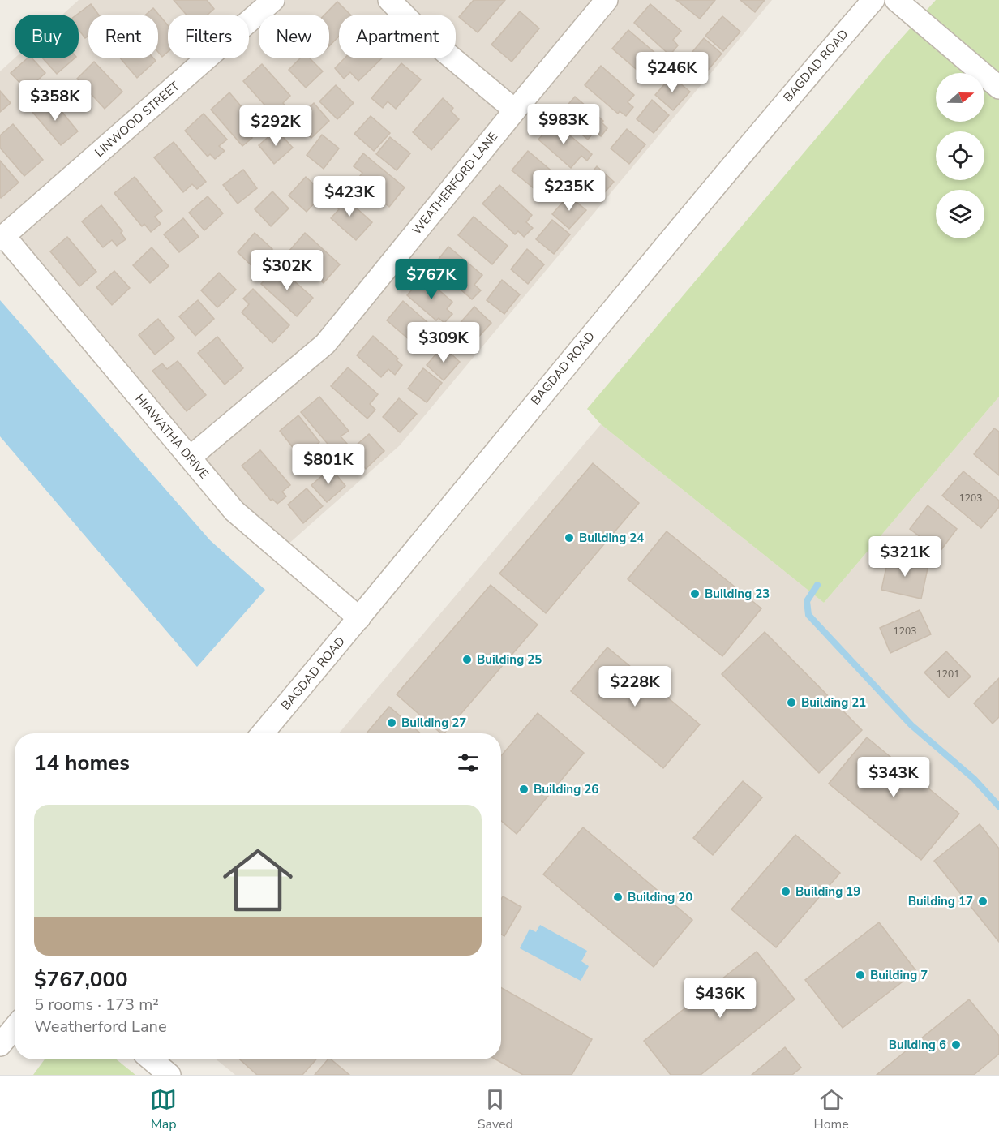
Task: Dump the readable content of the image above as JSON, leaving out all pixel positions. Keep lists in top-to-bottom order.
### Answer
{
  "streets": {
    "street": [
      "BAGDAD ROAD",
      "LINWOOD STREET",
      "WEATHERFORD LANE",
      "HIAWATHA DRIVE"
    ]
  },
  "crossings": [
    ["BAGDAD ROAD", "HIAWATHA DRIVE"],
    ["LINWOOD STREET", "HIAWATHA DRIVE"],
    ["WEATHERFORD LANE", "HIAWATHA DRIVE"]
  ],
  "places": [
    "Building 24",
    "Building 23",
    "Building 25",
    "Building 21",
    "Building 27",
    "Building 26",
    "Building 19",
    "Building 20",
    "Building 17",
    "Building 7",
    "Building 6"
  ],
  "house_numbers": ["1203", "1203", "1201"],
  "north": "right",
  "page": {
    "chip": [
      "Buy",
      "Rent",
      "Filters",
      "New",
      "Apartment"
    ],
    "price": [
      "$246K",
      "$358K",
      "$983K",
      "$292K",
      "$235K",
      "$423K",
      "$302K",
      "$767K",
      "$309K",
      "$801K",
      "$321K",
      "$228K",
      "$343K",
      "$436K"
    ],
    "heading": "14 homes",
    "list": [
      {
        "name": "$767,000",
        "note": "5 rooms · 173 m² · Weatherford Lane"
      }
    ],
    "tabs": ["Map", "Saved", "Home"]
  }
}
